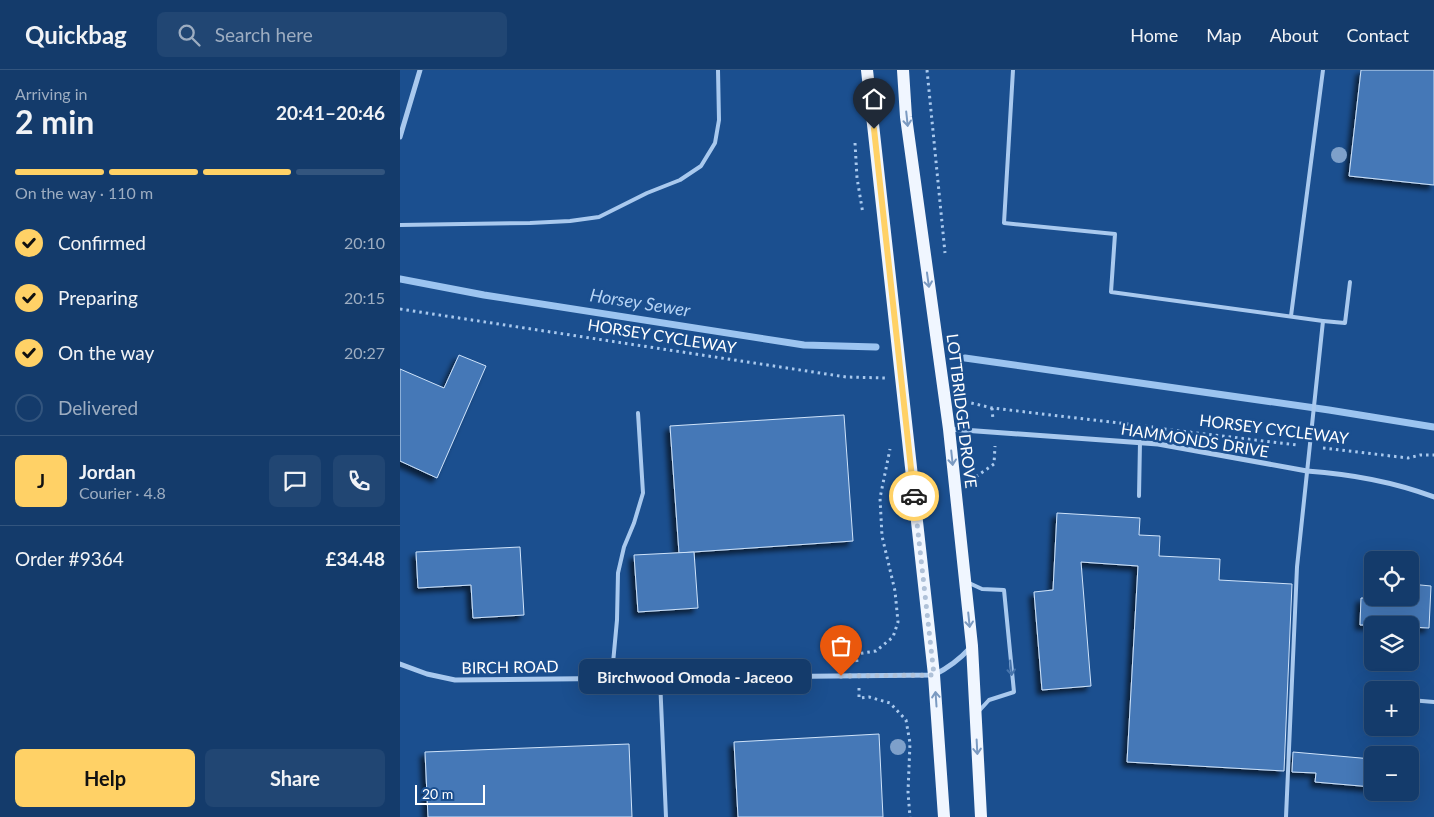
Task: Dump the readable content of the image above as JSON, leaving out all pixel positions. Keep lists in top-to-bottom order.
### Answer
{
  "streets": {
    "main road": ["LOTTBRIDGE DROVE"],
    "street": ["HAMMONDS DRIVE", "BIRCH ROAD"],
    "path": ["HORSEY CYCLEWAY"]
  },
  "crossings": [
    ["LOTTBRIDGE DROVE", "HAMMONDS DRIVE"],
    ["LOTTBRIDGE DROVE", "BIRCH ROAD"]
  ],
  "water": ["Horsey Sewer"],
  "places": ["Birchwood Omoda - Jaceoo"],
  "scale_bar": "20 m",
  "page": {
    "header": "Quickbag",
    "search": "Search here",
    "nav": [
      "Home",
      "Map",
      "About",
      "Contact"
    ],
    "heading": ["2 min", "Arriving in", "20:41–20:46"],
    "panel": [
      "Jordan",
      "Courier · 4.8",
      "Order #9364",
      "£34.48"
    ],
    "bar": "On the way · 110 m",
    "list": [
      ["Confirmed", "20:10"],
      ["Preparing", "20:15"],
      ["On the way", "20:27"],
      "Delivered"
    ],
    "round": "J",
    "map_buttons": ["+", "−"],
    "bubble": "Birchwood Omoda - Jaceoo",
    "buttons": ["Help", "Share"],
    "scale": "20 m"
  }
}
